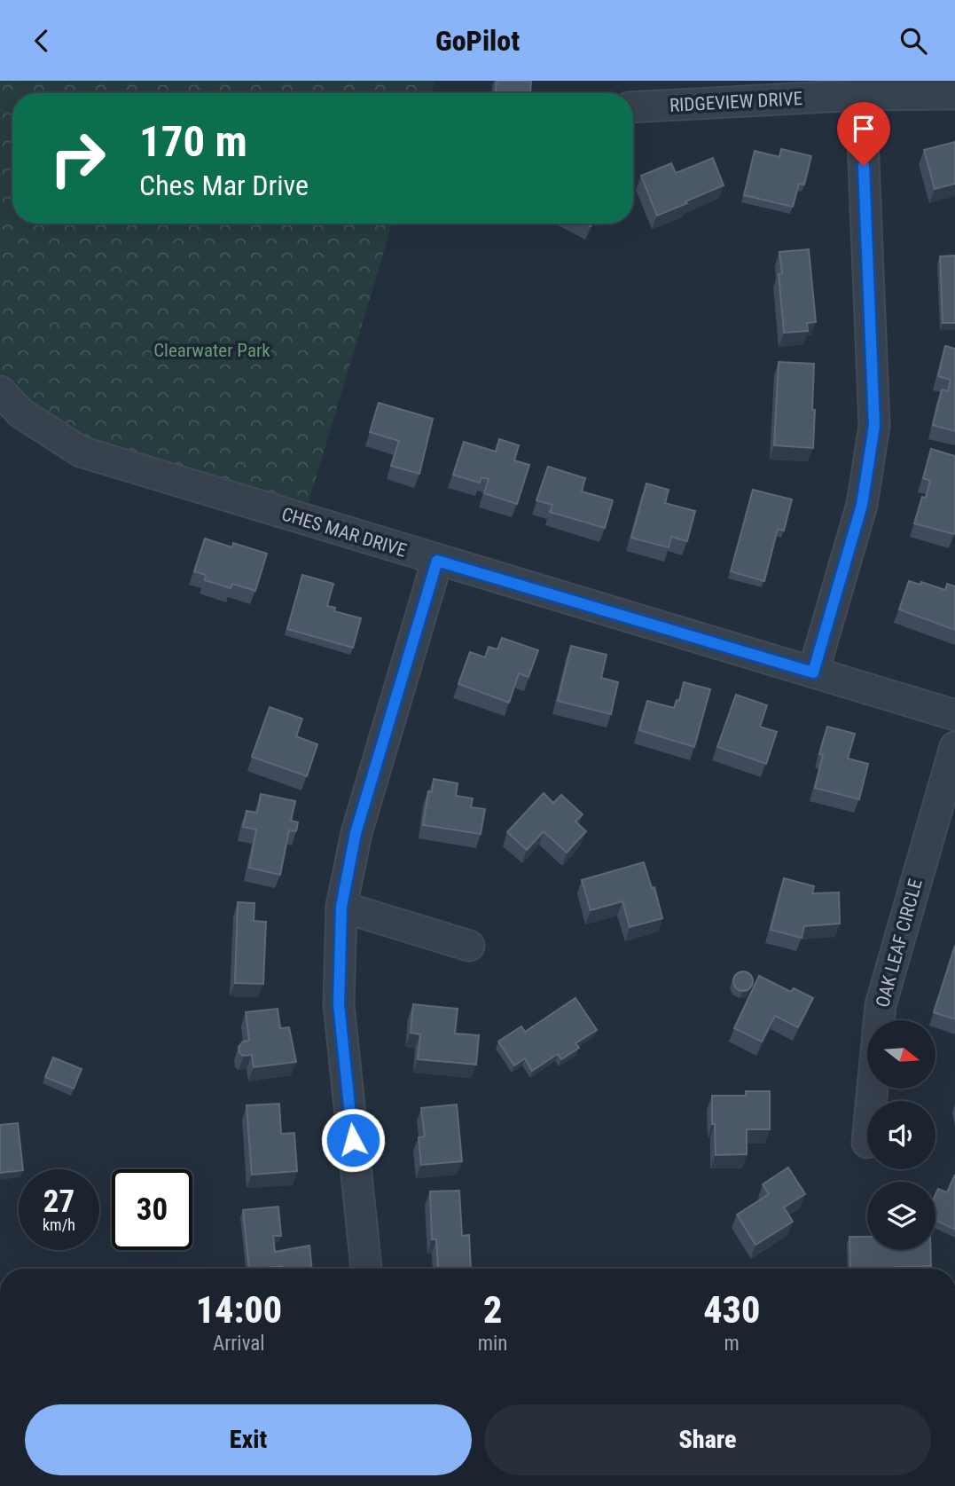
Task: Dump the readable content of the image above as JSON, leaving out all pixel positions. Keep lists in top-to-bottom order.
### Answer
{
  "streets": {
    "street": ["RIDGEVIEW DRIVE", "CHES MAR DRIVE", "OAK LEAF CIRCLE"]
  },
  "parks": ["Clearwater Park"],
  "north": "right",
  "page": {
    "header": "GoPilot",
    "turn": ["170 m", "Ches Mar Drive"],
    "speed": "27 km/h",
    "limit": "30",
    "eta": [
      "14:00",
      "Arrival",
      "2",
      "min",
      "430",
      "m"
    ],
    "buttons": ["Exit", "Share"]
  }
}
